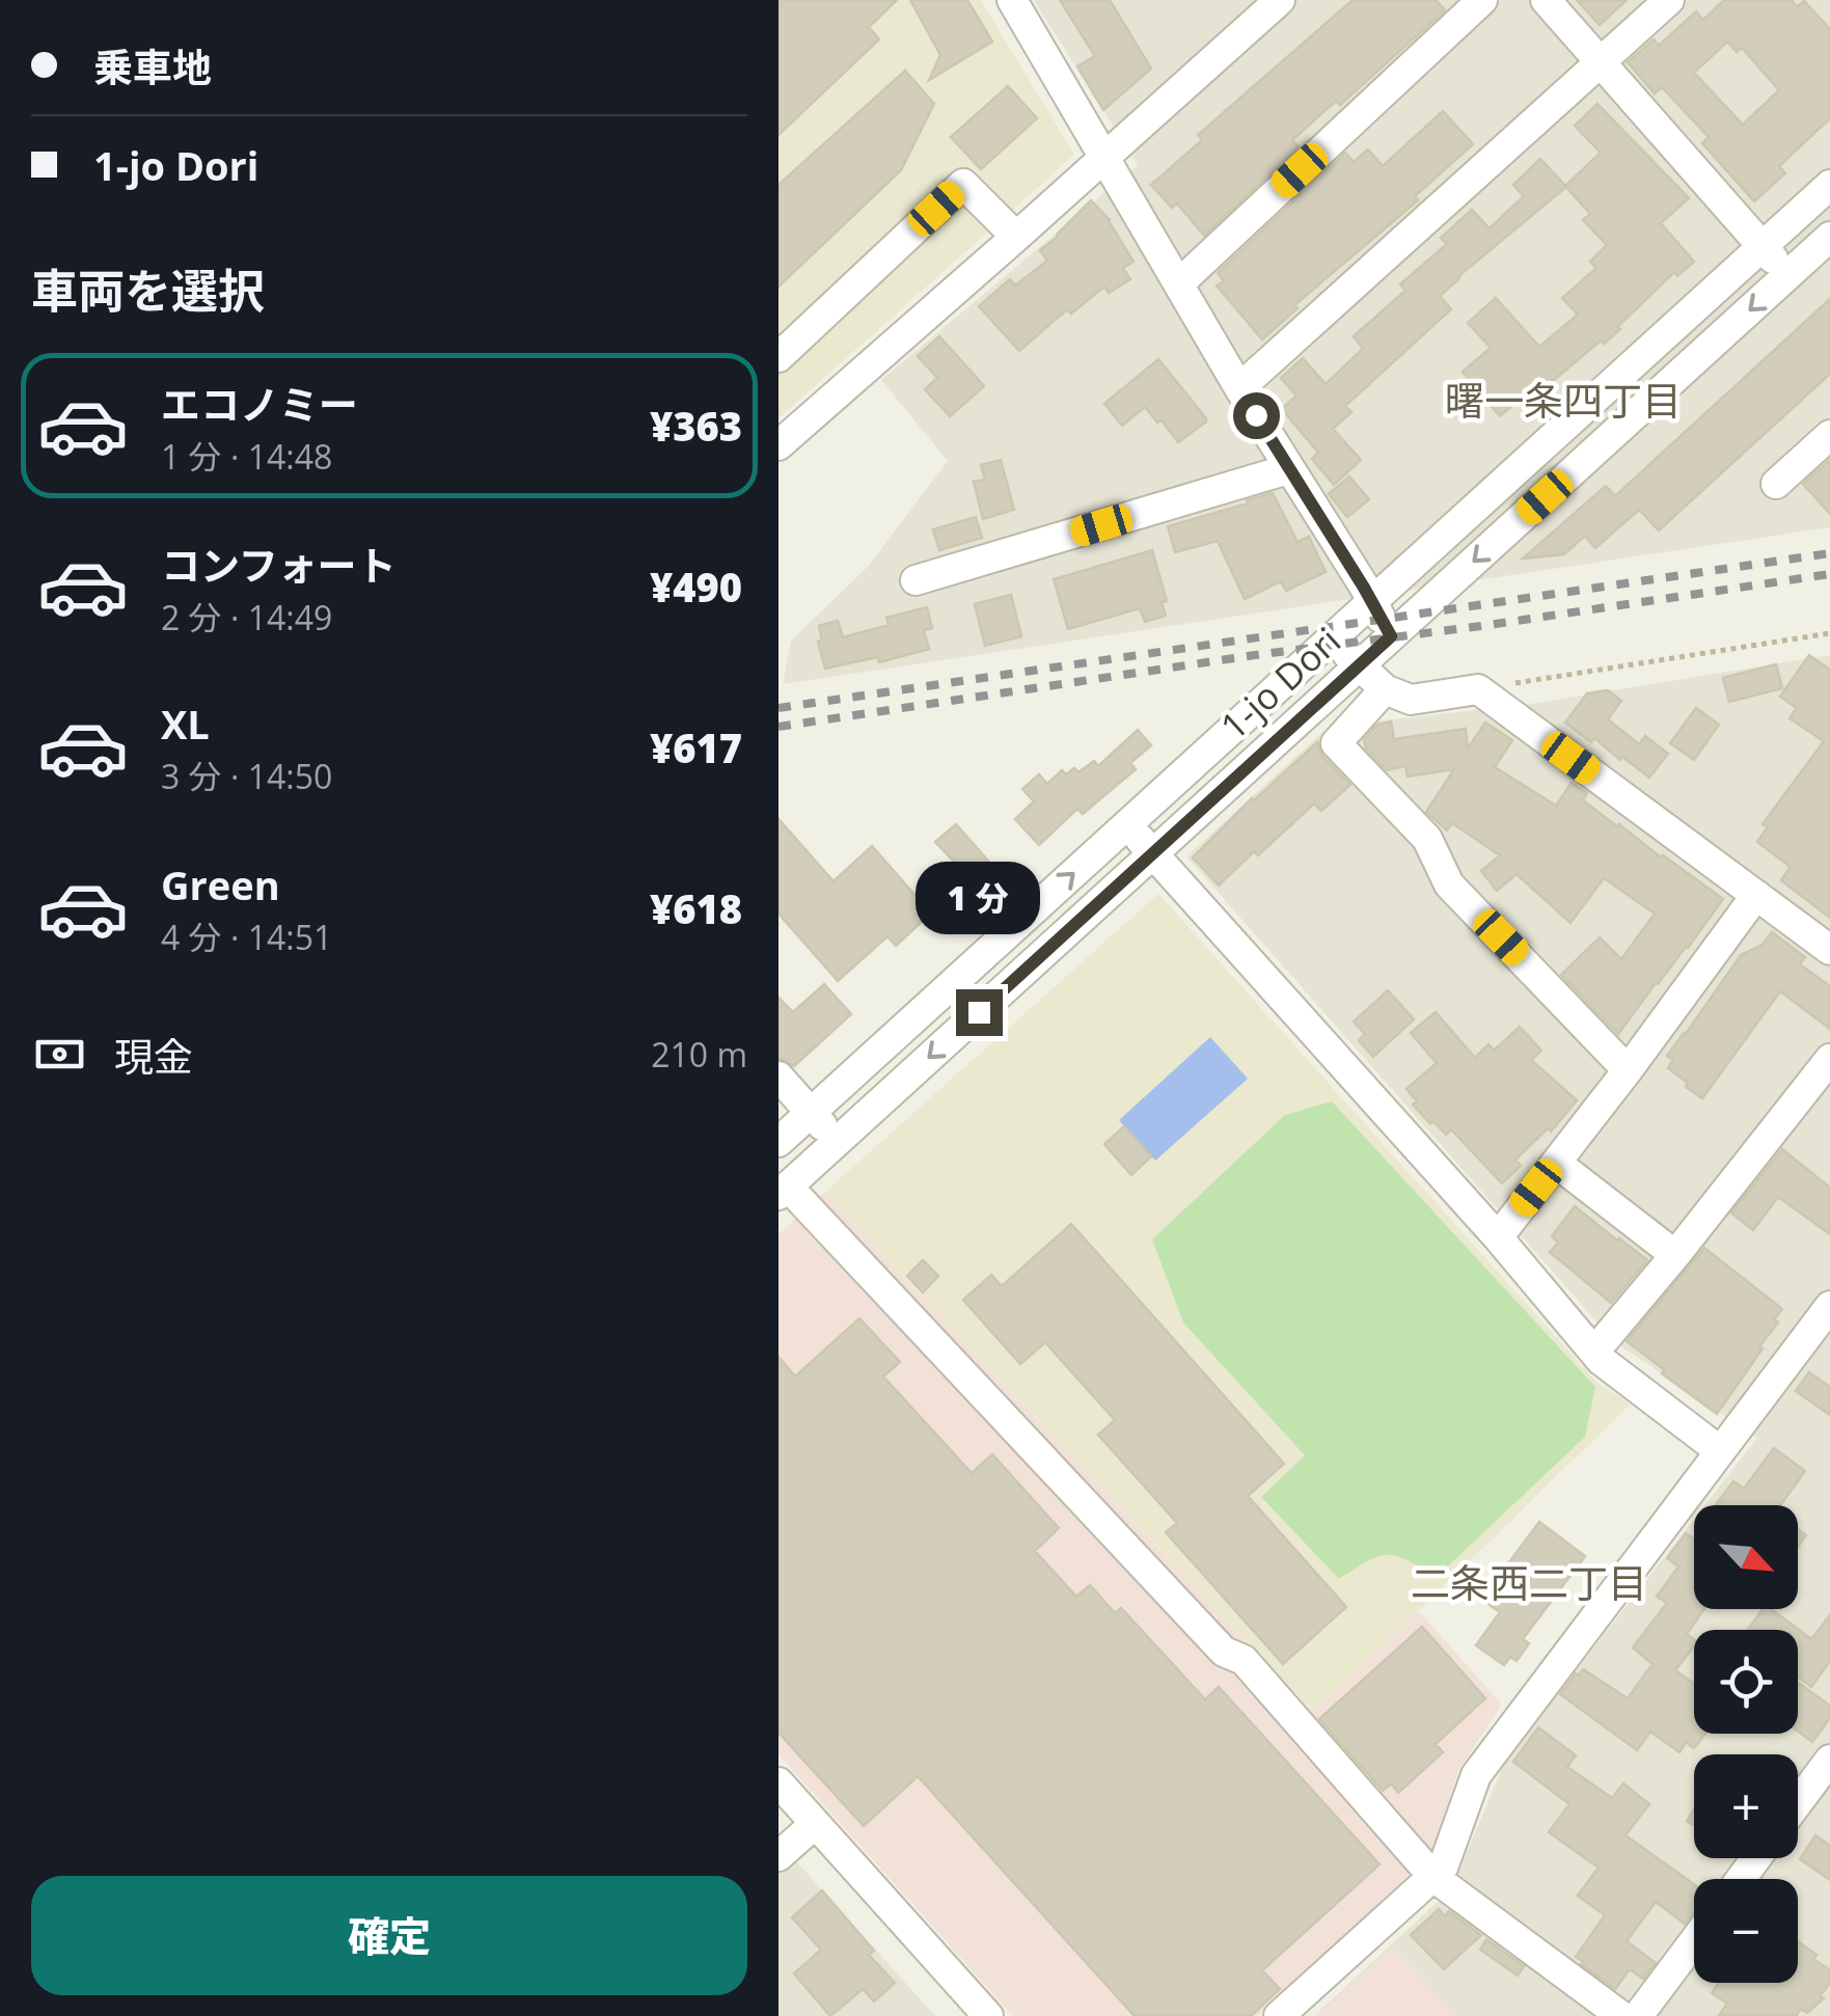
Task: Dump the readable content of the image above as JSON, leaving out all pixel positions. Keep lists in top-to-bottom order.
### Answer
{
  "streets": {
    "street": ["1-jo Dori"]
  },
  "districts": ["曙一条四丁目", "二条西二丁目"],
  "north": "bottom right",
  "page": {
    "banner": ["乗車地", "1-jo Dori"],
    "heading": "車両を選択",
    "list": [
      {
        "name": "エコノミー",
        "note": "1 分 · 14:48",
        "value": "¥363"
      },
      {
        "name": "コンフォート",
        "note": "2 分 · 14:49",
        "value": "¥490"
      },
      {
        "name": "XL",
        "note": "3 分 · 14:50",
        "value": "¥617"
      },
      {
        "name": "Green",
        "note": "4 分 · 14:51",
        "value": "¥618"
      }
    ],
    "bubble": "1 分",
    "pay": ["現金", "210 m"],
    "map_buttons": ["+", "−"],
    "buttons": "確定"
  }
}
